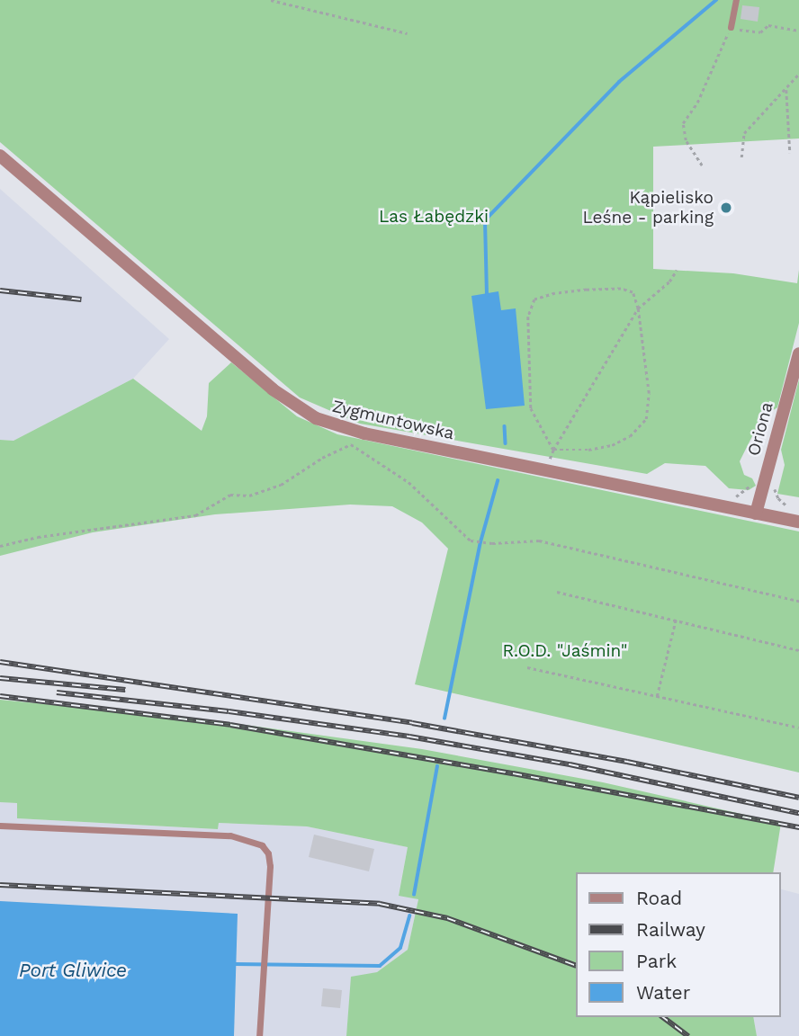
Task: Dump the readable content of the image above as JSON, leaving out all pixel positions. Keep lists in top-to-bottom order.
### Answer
{
  "streets": {
    "street": ["Zygmuntowska", "Oriona"]
  },
  "crossings": [
    ["Zygmuntowska", "Oriona"]
  ],
  "water": ["Port Gliwice"],
  "parks": ["Las Łabędzki", "R.O.D. \"Jaśmin\""],
  "places": ["Kąpielisko Leśne - parking"],
  "legend": [
    "Road",
    "Railway",
    "Park",
    "Water"
  ]
}
